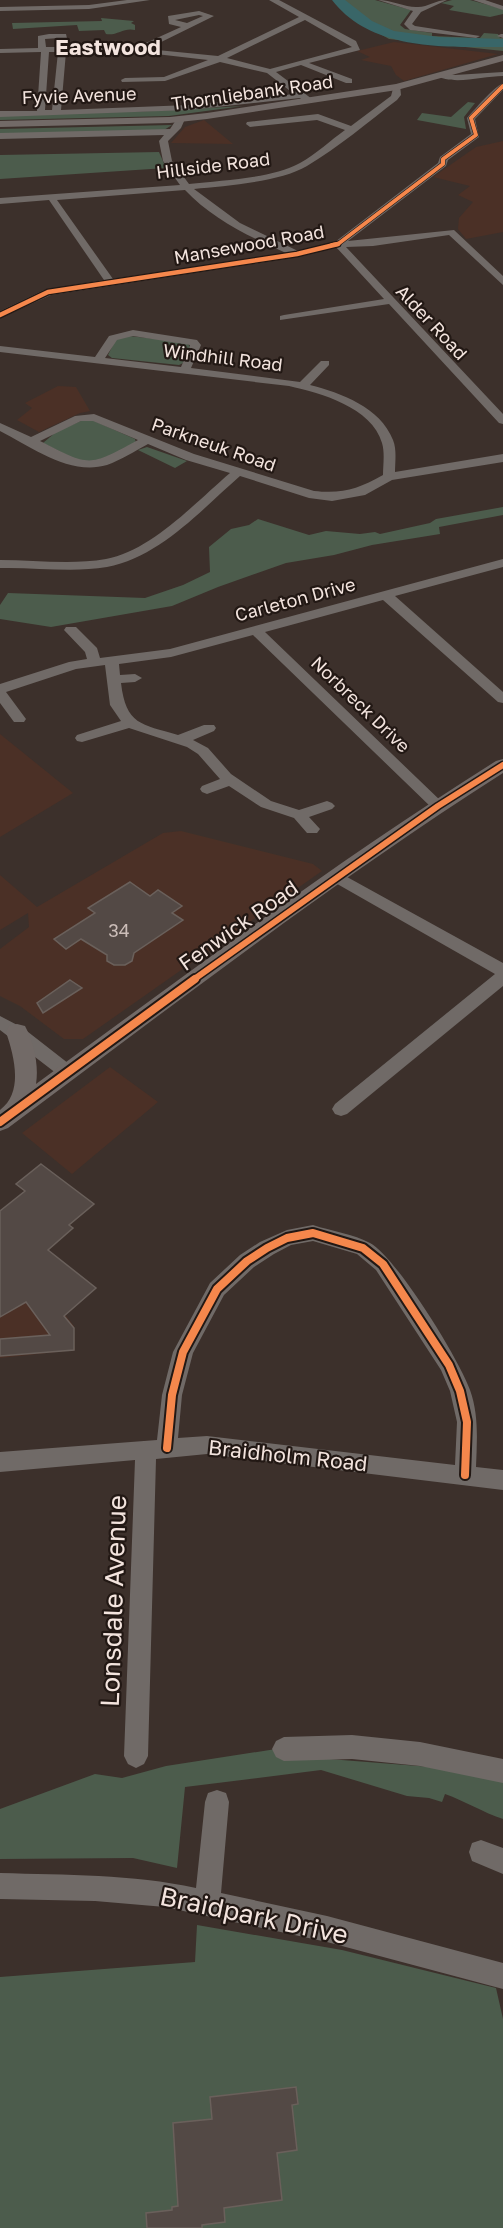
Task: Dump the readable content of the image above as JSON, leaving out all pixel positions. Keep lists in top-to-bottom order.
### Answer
{
  "streets": {
    "main road": ["Thornliebank Road", "Fenwick Road"],
    "street": [
      "Fyvie Avenue",
      "Hillside Road",
      "Mansewood Road",
      "Alder Road",
      "Windhill Road",
      "Parkneuk Road",
      "Carleton Drive",
      "Norbreck Drive",
      "Braidholm Road",
      "Lonsdale Avenue",
      "Braidpark Drive"
    ]
  },
  "crossings": [
    ["Thornliebank Road", "Fyvie Avenue"],
    ["Thornliebank Road", "Hillside Road"],
    ["Mansewood Road", "Alder Road"],
    ["Windhill Road", "Parkneuk Road"],
    ["Carleton Drive", "Norbreck Drive"],
    ["Norbreck Drive", "Fenwick Road"],
    ["Braidholm Road", "Lonsdale Avenue"]
  ],
  "districts": ["Eastwood"],
  "house_numbers": ["34"]
}
